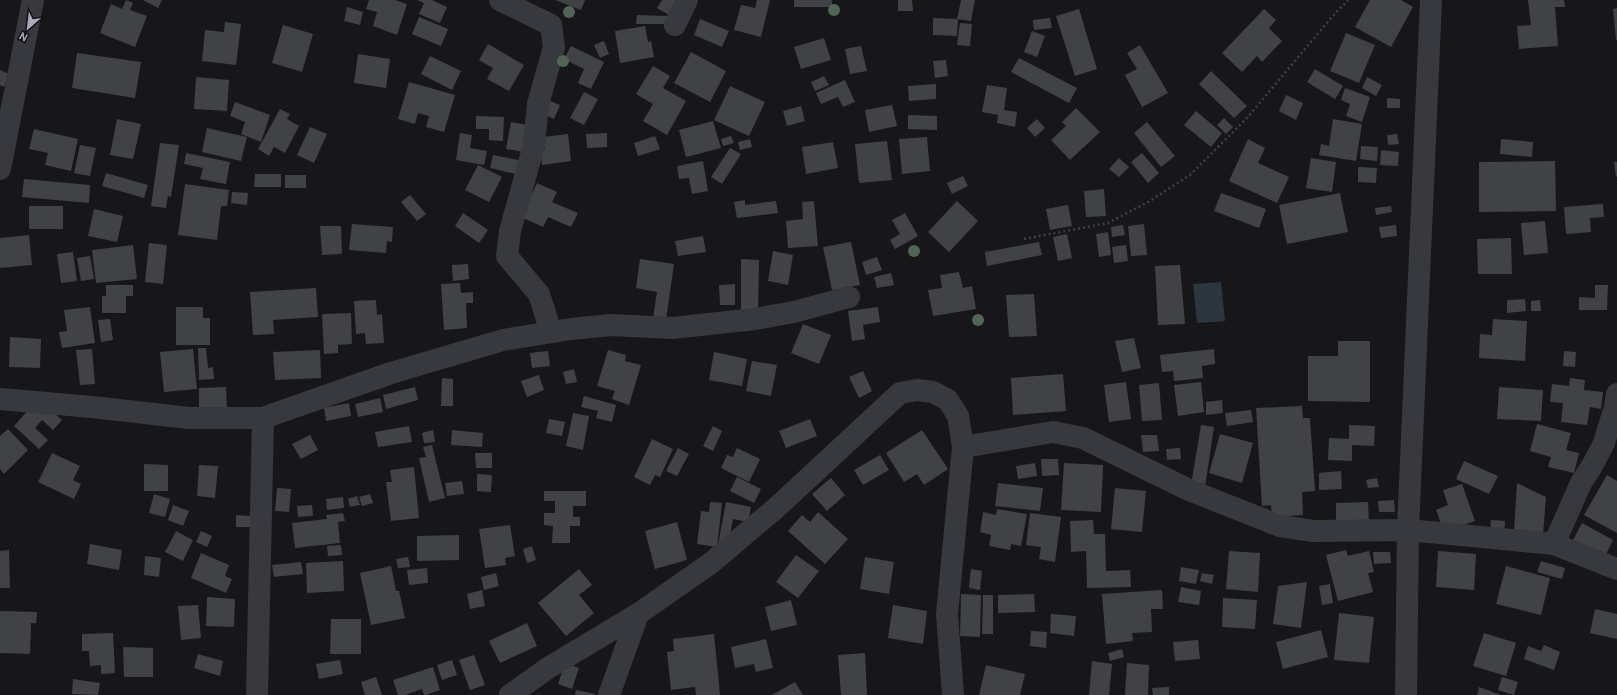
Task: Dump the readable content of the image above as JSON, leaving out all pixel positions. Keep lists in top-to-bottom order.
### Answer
{
  "north": "bottom left"
}
